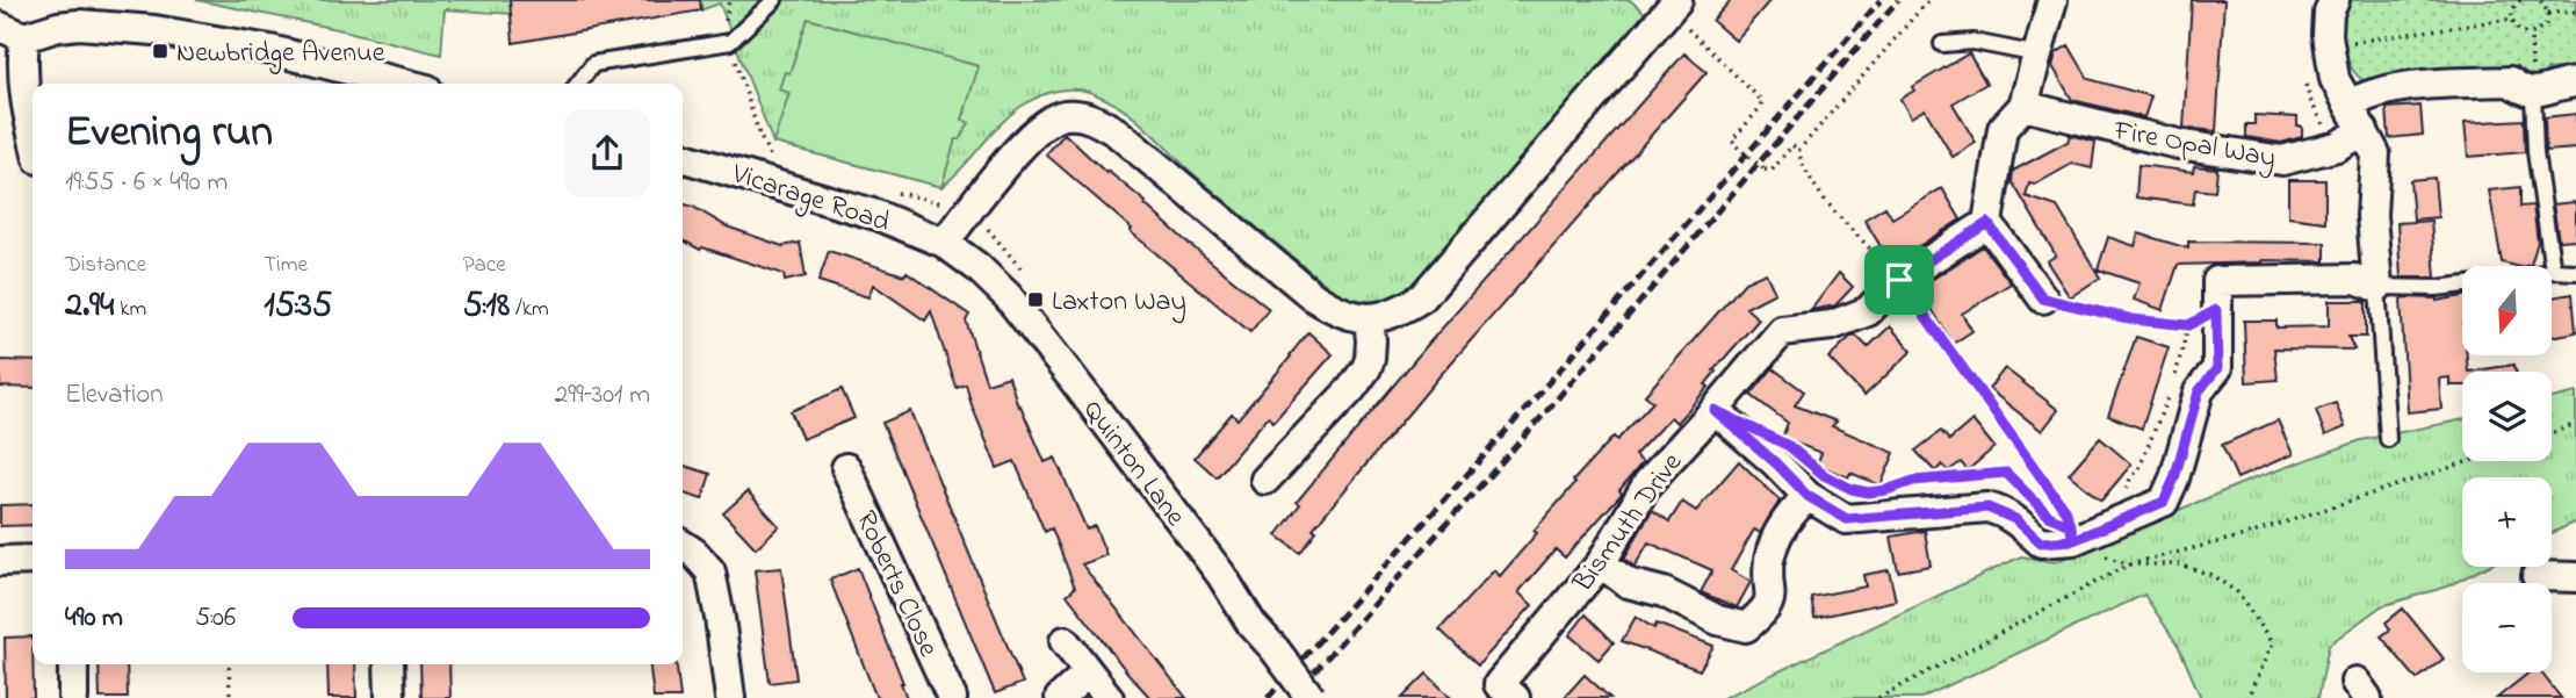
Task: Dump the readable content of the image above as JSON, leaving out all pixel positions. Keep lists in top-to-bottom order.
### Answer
{
  "streets": {
    "street": [
      "Fire Opal Way",
      "Vicarage Road",
      "Quinton Lane",
      "Bismuth Drive",
      "Roberts Close"
    ]
  },
  "crossings": [
    ["Vicarage Road", "Quinton Lane"]
  ],
  "places": {
    "transit": ["Newbridge Avenue", "Laxton Way"]
  },
  "north": "bottom",
  "page": {
    "heading": ["Evening run", "19:55 · 6 × 490 m"],
    "stats": [
      ["Distance", "2.94 km"],
      ["Time", "15:35"],
      ["Pace", "5:18 /km"]
    ],
    "map_buttons": ["+", "−"],
    "chart": ["Elevation", "299–301 m"],
    "list": [
      {
        "name": "490 m",
        "note": "5:06"
      }
    ]
  }
}
